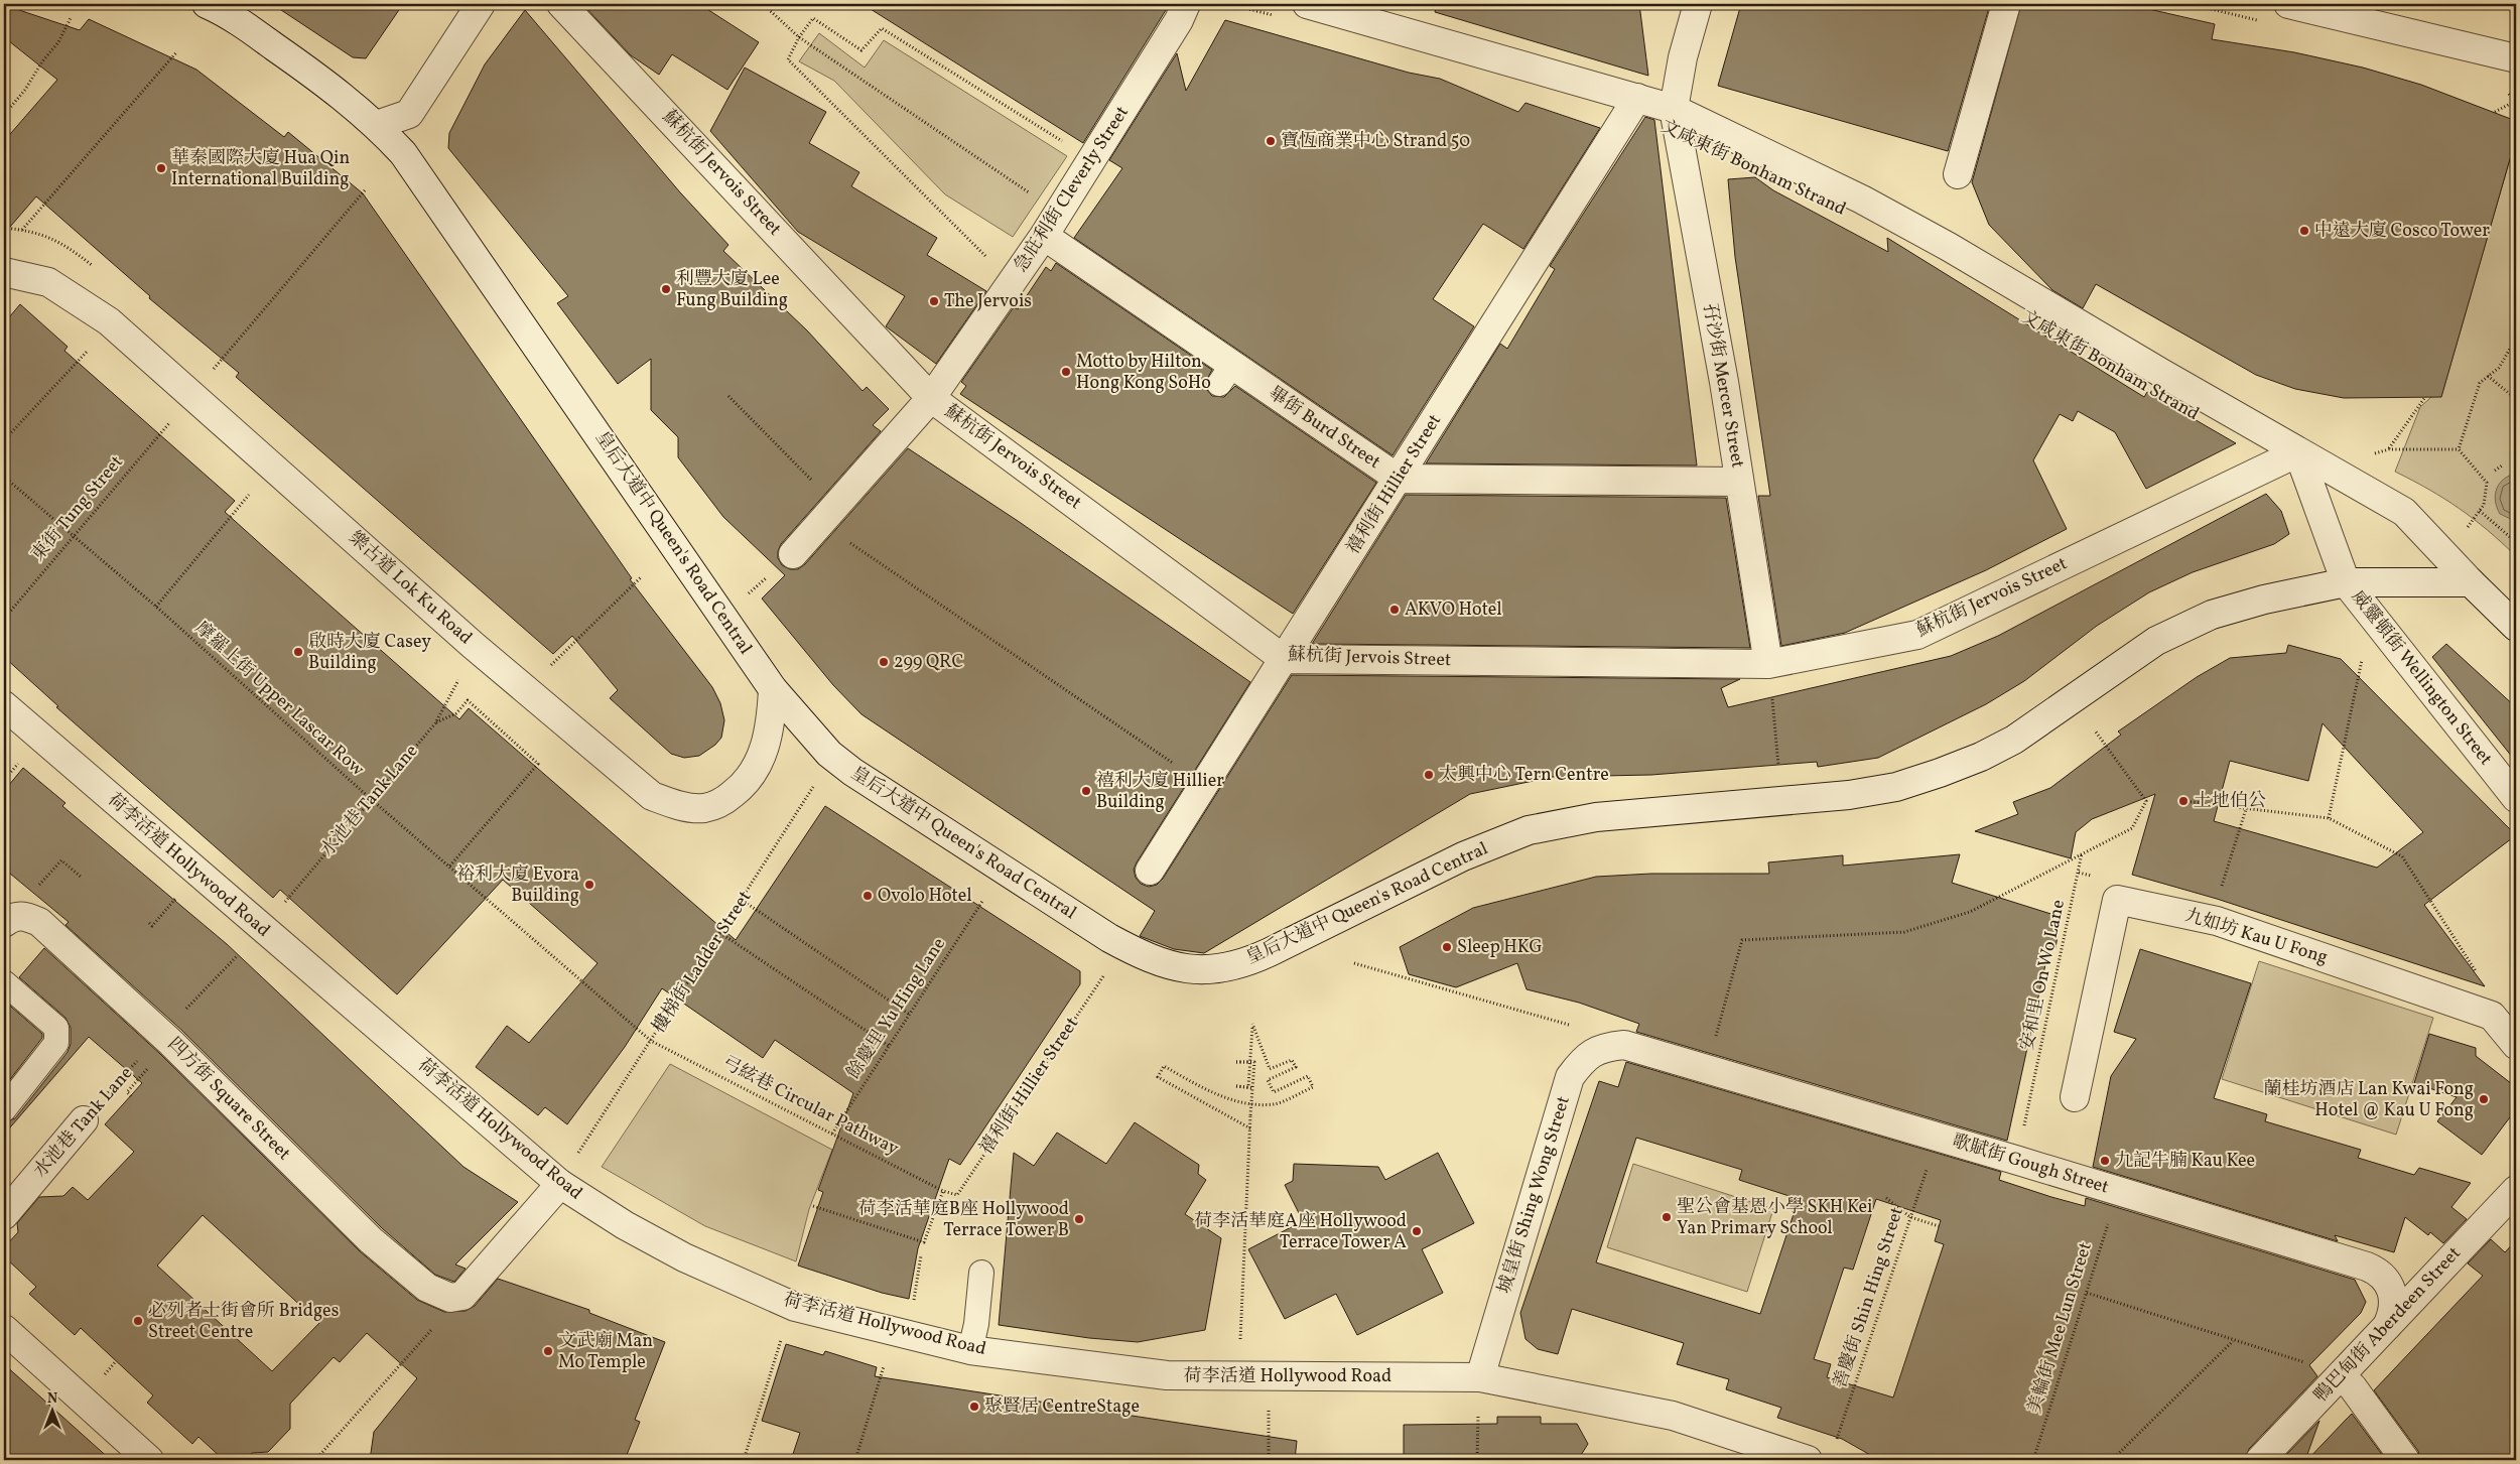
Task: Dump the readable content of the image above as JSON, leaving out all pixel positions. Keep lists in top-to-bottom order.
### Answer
{
  "streets": {
    "street": [
      "文咸東街 Bonham Strand",
      "蘇杭街 Jervois Street",
      "急庇利街 Cleverly Street",
      "孖沙街 Mercer Street",
      "畢街 Burd Street",
      "禧利街 Hillier Street",
      "皇后大道中 Queen's Road Central",
      "樂古道 Lok Ku Road",
      "威靈頓街 Wellington Street",
      "水池巷 Tank Lane",
      "荷李活道 Hollywood Road",
      "九如坊 Kau U Fong",
      "四方街 Square Street",
      "歌賦街 Gough Street",
      "城皇街 Shing Wong Street",
      "鴨巴甸街 Aberdeen Street"
    ],
    "path": [
      "東街 Tung Street",
      "摩羅上街 Upper Lascar Row",
      "樓梯街 Ladder Street",
      "安和里 On Wo Lane",
      "餘慶里 Yu Hing Lane",
      "弓絃巷 Circular Pathway",
      "善慶街 Shin Hing Street",
      "美輪街 Mee Lun Street"
    ]
  },
  "crossings": [
    ["文咸東街 Bonham Strand", "蘇杭街 Jervois Street"],
    ["文咸東街 Bonham Strand", "孖沙街 Mercer Street"],
    ["文咸東街 Bonham Strand", "禧利街 Hillier Street"],
    ["文咸東街 Bonham Strand", "皇后大道中 Queen's Road Central"],
    ["蘇杭街 Jervois Street", "急庇利街 Cleverly Street"],
    ["蘇杭街 Jervois Street", "孖沙街 Mercer Street"],
    ["蘇杭街 Jervois Street", "禧利街 Hillier Street"],
    ["急庇利街 Cleverly Street", "畢街 Burd Street"],
    ["孖沙街 Mercer Street", "畢街 Burd Street"],
    ["畢街 Burd Street", "禧利街 Hillier Street"],
    ["禧利街 Hillier Street", "弓絃巷 Circular Pathway"],
    ["東街 Tung Street", "摩羅上街 Upper Lascar Row"],
    ["皇后大道中 Queen's Road Central", "樂古道 Lok Ku Road"],
    ["皇后大道中 Queen's Road Central", "威靈頓街 Wellington Street"],
    ["摩羅上街 Upper Lascar Row", "水池巷 Tank Lane"],
    ["摩羅上街 Upper Lascar Row", "樓梯街 Ladder Street"],
    ["摩羅上街 Upper Lascar Row", "弓絃巷 Circular Pathway"],
    ["荷李活道 Hollywood Road", "四方街 Square Street"],
    ["荷李活道 Hollywood Road", "城皇街 Shing Wong Street"],
    ["樓梯街 Ladder Street", "弓絃巷 Circular Pathway"],
    ["餘慶里 Yu Hing Lane", "弓絃巷 Circular Pathway"],
    ["歌賦街 Gough Street", "城皇街 Shing Wong Street"],
    ["歌賦街 Gough Street", "鴨巴甸街 Aberdeen Street"]
  ],
  "places": [
    "寶恆商業中心 Strand 50",
    "華秦國際大廈 Hua Qin International Building",
    "中遠大廈 Cosco Tower",
    "利豐大廈 Lee Fung Building",
    "The Jervois",
    "Motto by Hilton Hong Kong SoHo",
    "AKVO Hotel",
    "啟時大廈 Casey Building",
    "299 QRC",
    "太興中心 Tern Centre",
    "禧利大廈 Hillier Building",
    "土地伯公",
    "裕利大廈 Evora Building",
    "Ovolo Hotel",
    "Sleep HKG",
    "蘭桂坊酒店 Lan Kwai Fong Hotel @ Kau U Fong",
    "九記牛腩 Kau Kee",
    "聖公會基恩小學 SKH Kei Yan Primary School",
    "荷李活華庭B座 Hollywood Terrace Tower B",
    "荷李活華庭A座 Hollywood Terrace Tower A",
    "必列者士街會所 Bridges Street Centre",
    "文武廟 Man Mo Temple",
    "聚賢居 CentreStage"
  ],
  "north": "top"
}
